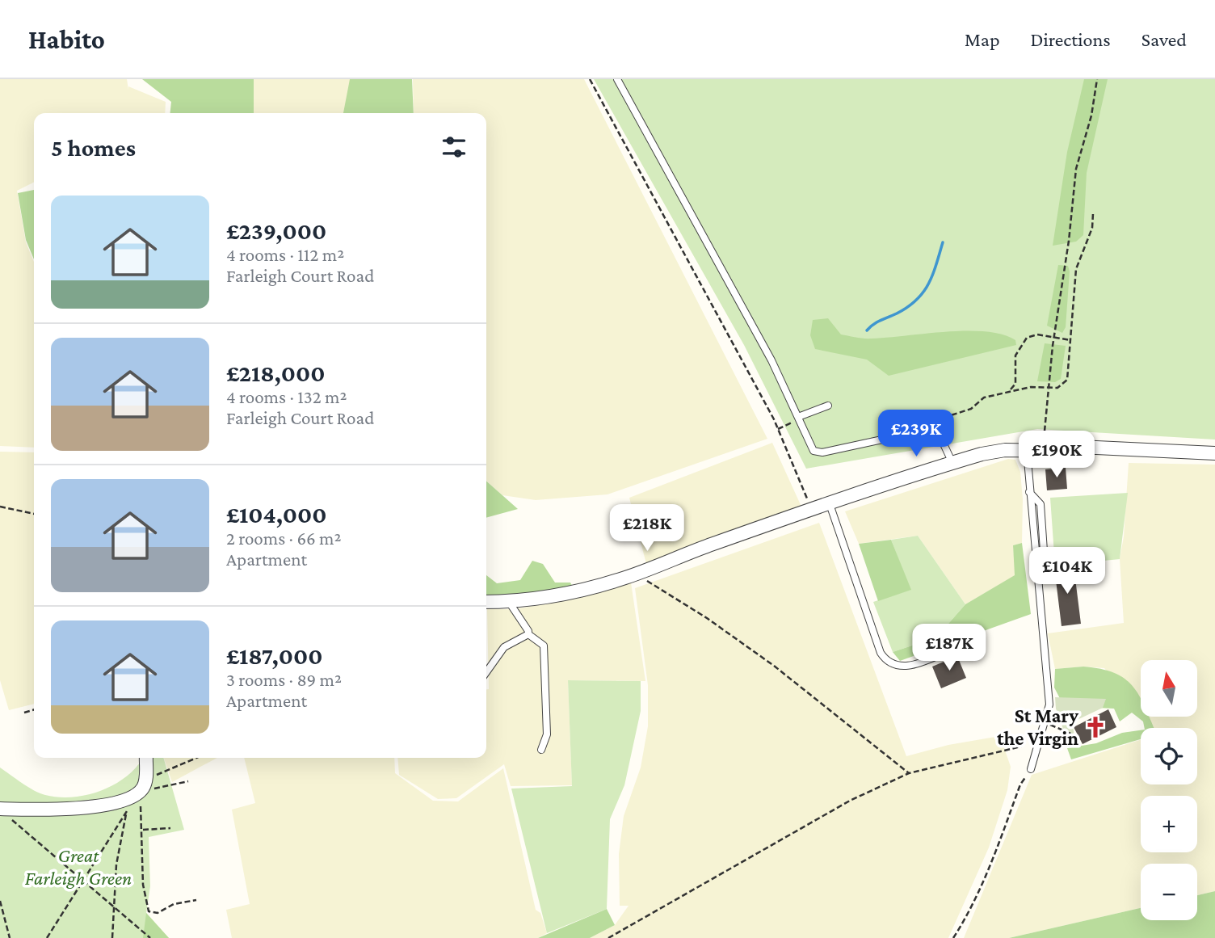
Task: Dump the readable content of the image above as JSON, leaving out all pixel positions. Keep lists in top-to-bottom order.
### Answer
{
  "parks": ["Great Farleigh Green"],
  "places": {
    "church": ["St Mary the Virgin"]
  },
  "north": "top",
  "page": {
    "header": "Habito",
    "nav": ["Map", "Directions", "Saved"],
    "heading": "5 homes",
    "list": [
      {
        "name": "£239,000",
        "note": "4 rooms · 112 m² · Farleigh Court Road"
      },
      {
        "name": "£218,000",
        "note": "4 rooms · 132 m² · Farleigh Court Road"
      },
      {
        "name": "£104,000",
        "note": "2 rooms · 66 m² · Apartment"
      },
      {
        "name": "£187,000",
        "note": "3 rooms · 89 m² · Apartment"
      }
    ],
    "price": [
      "£239K",
      "£190K",
      "£218K",
      "£104K",
      "£187K"
    ],
    "map_buttons": ["+", "−"]
  }
}
